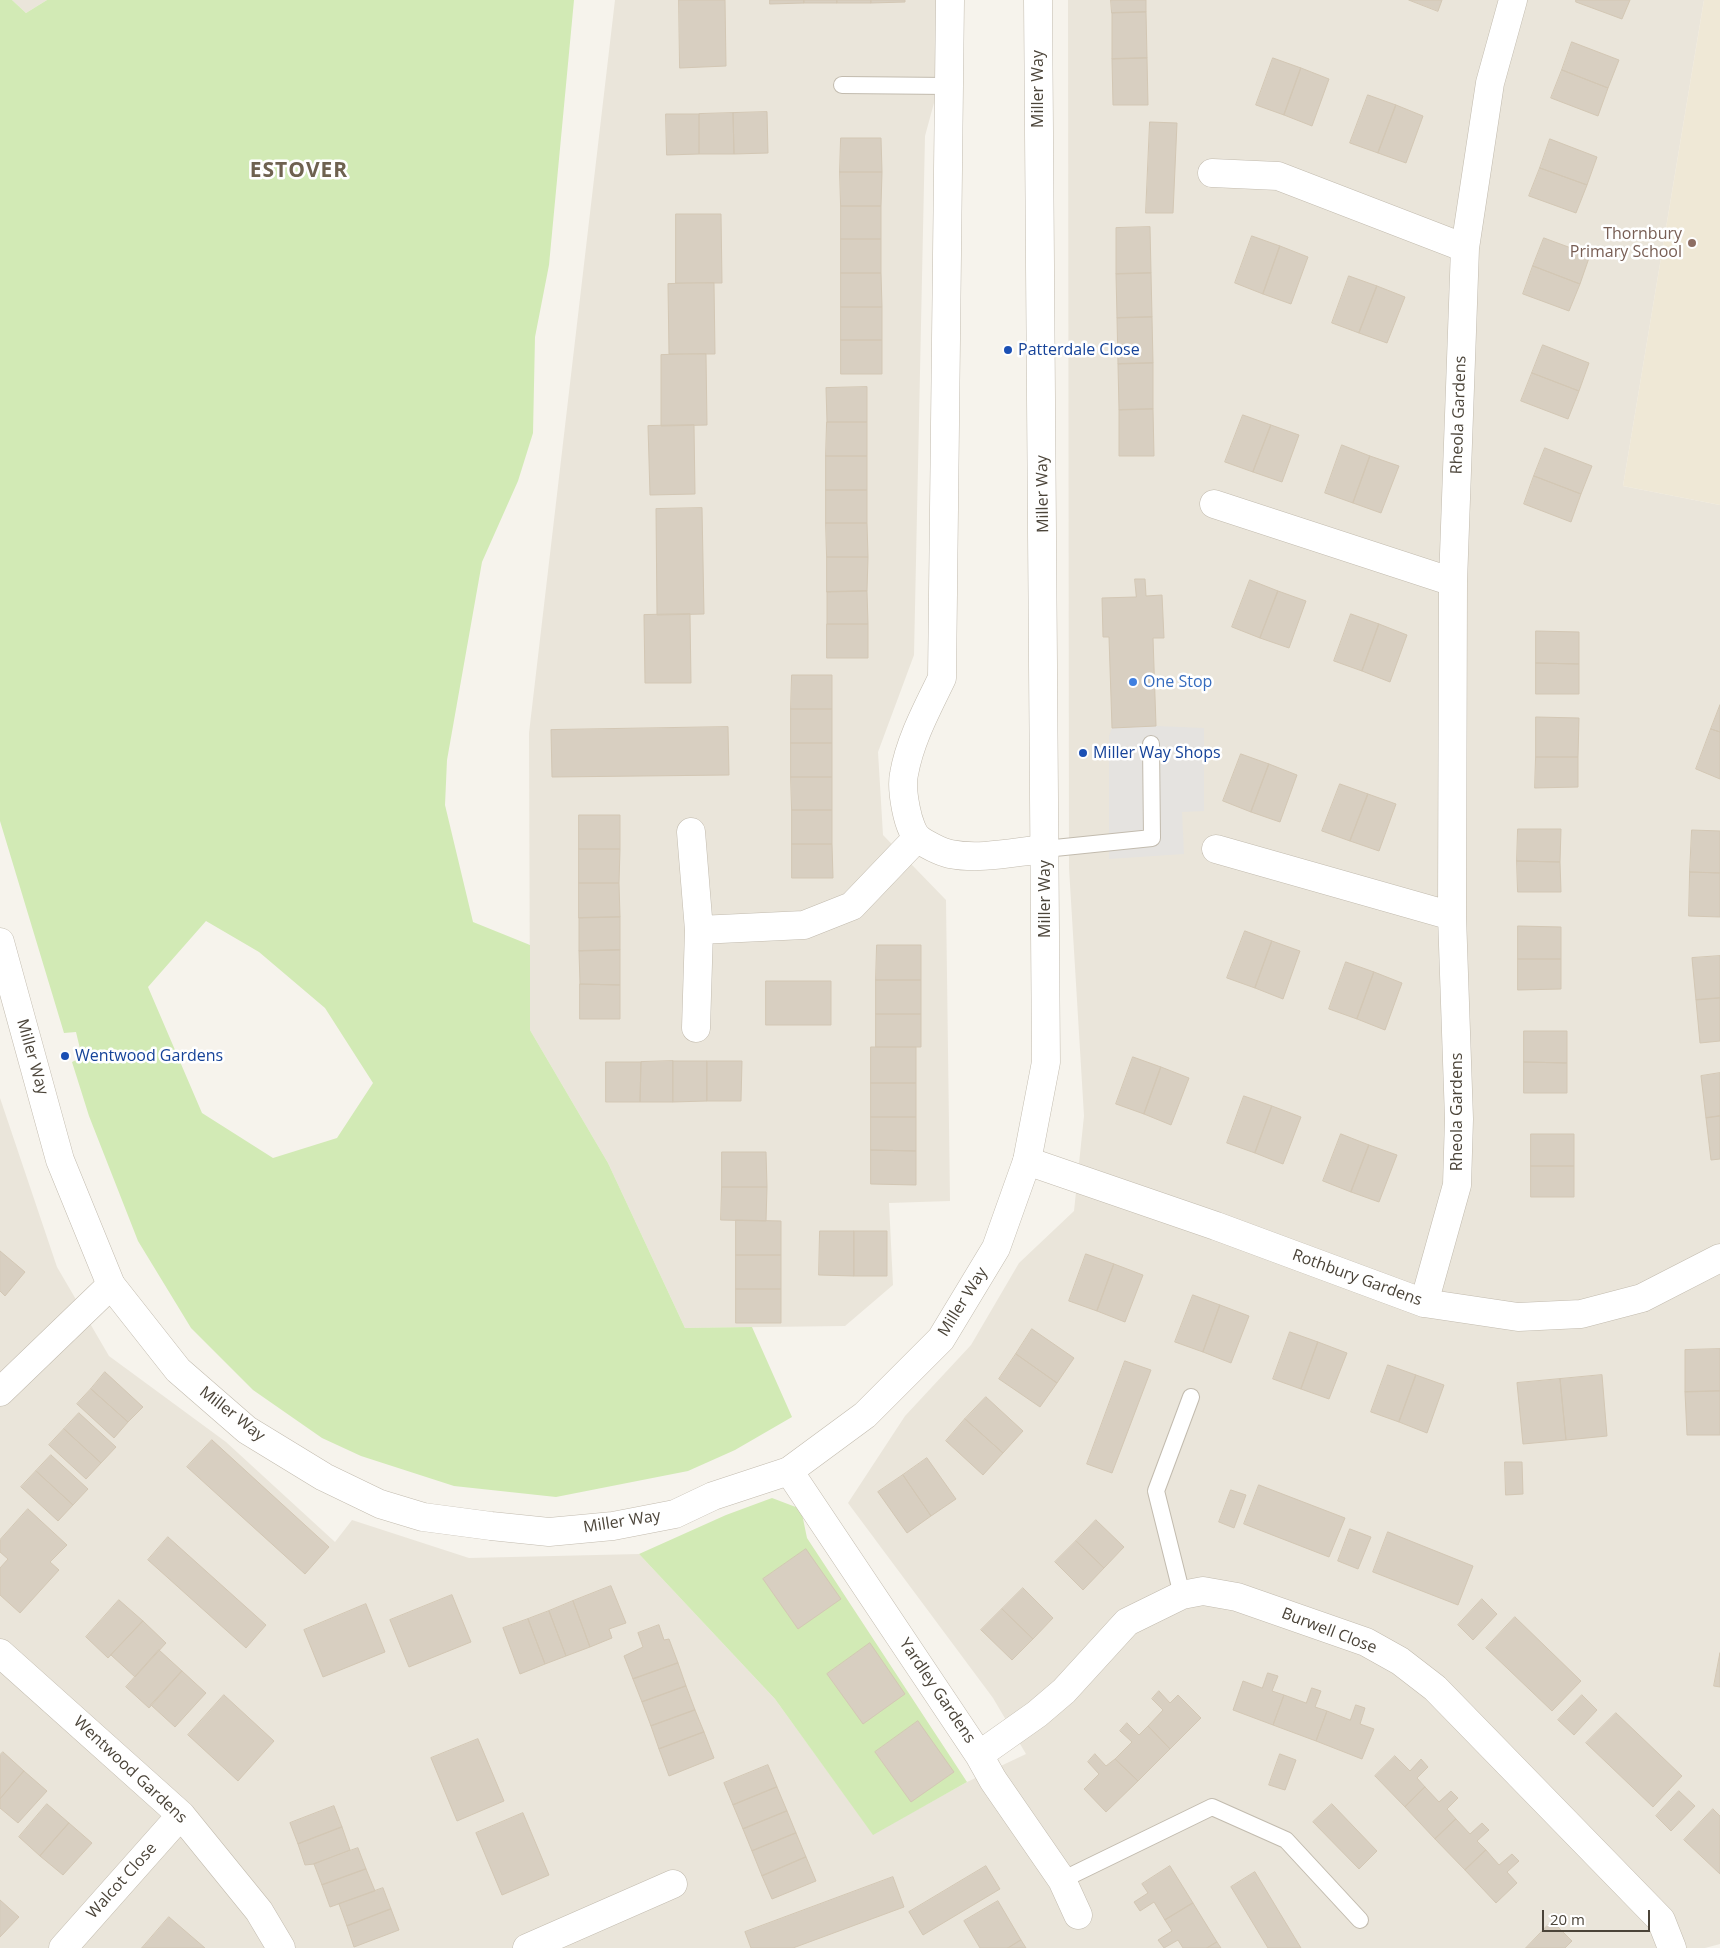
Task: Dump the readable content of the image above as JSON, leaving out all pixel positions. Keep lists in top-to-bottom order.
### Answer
{
  "streets": {
    "street": [
      "Miller Way",
      "Rheola Gardens",
      "Rothbury Gardens",
      "Burwell Close",
      "Yardley Gardens",
      "Wentwood Gardens",
      "Walcot Close"
    ]
  },
  "crossings": [
    ["Miller Way", "Rothbury Gardens"],
    ["Miller Way", "Yardley Gardens"],
    ["Rheola Gardens", "Rothbury Gardens"],
    ["Burwell Close", "Yardley Gardens"],
    ["Wentwood Gardens", "Walcot Close"]
  ],
  "districts": ["ESTOVER"],
  "places": [
    "Thornbury Primary School",
    "Patterdale Close",
    "One Stop",
    "Miller Way Shops",
    "Wentwood Gardens"
  ],
  "scale_bar": "20 m"
}
